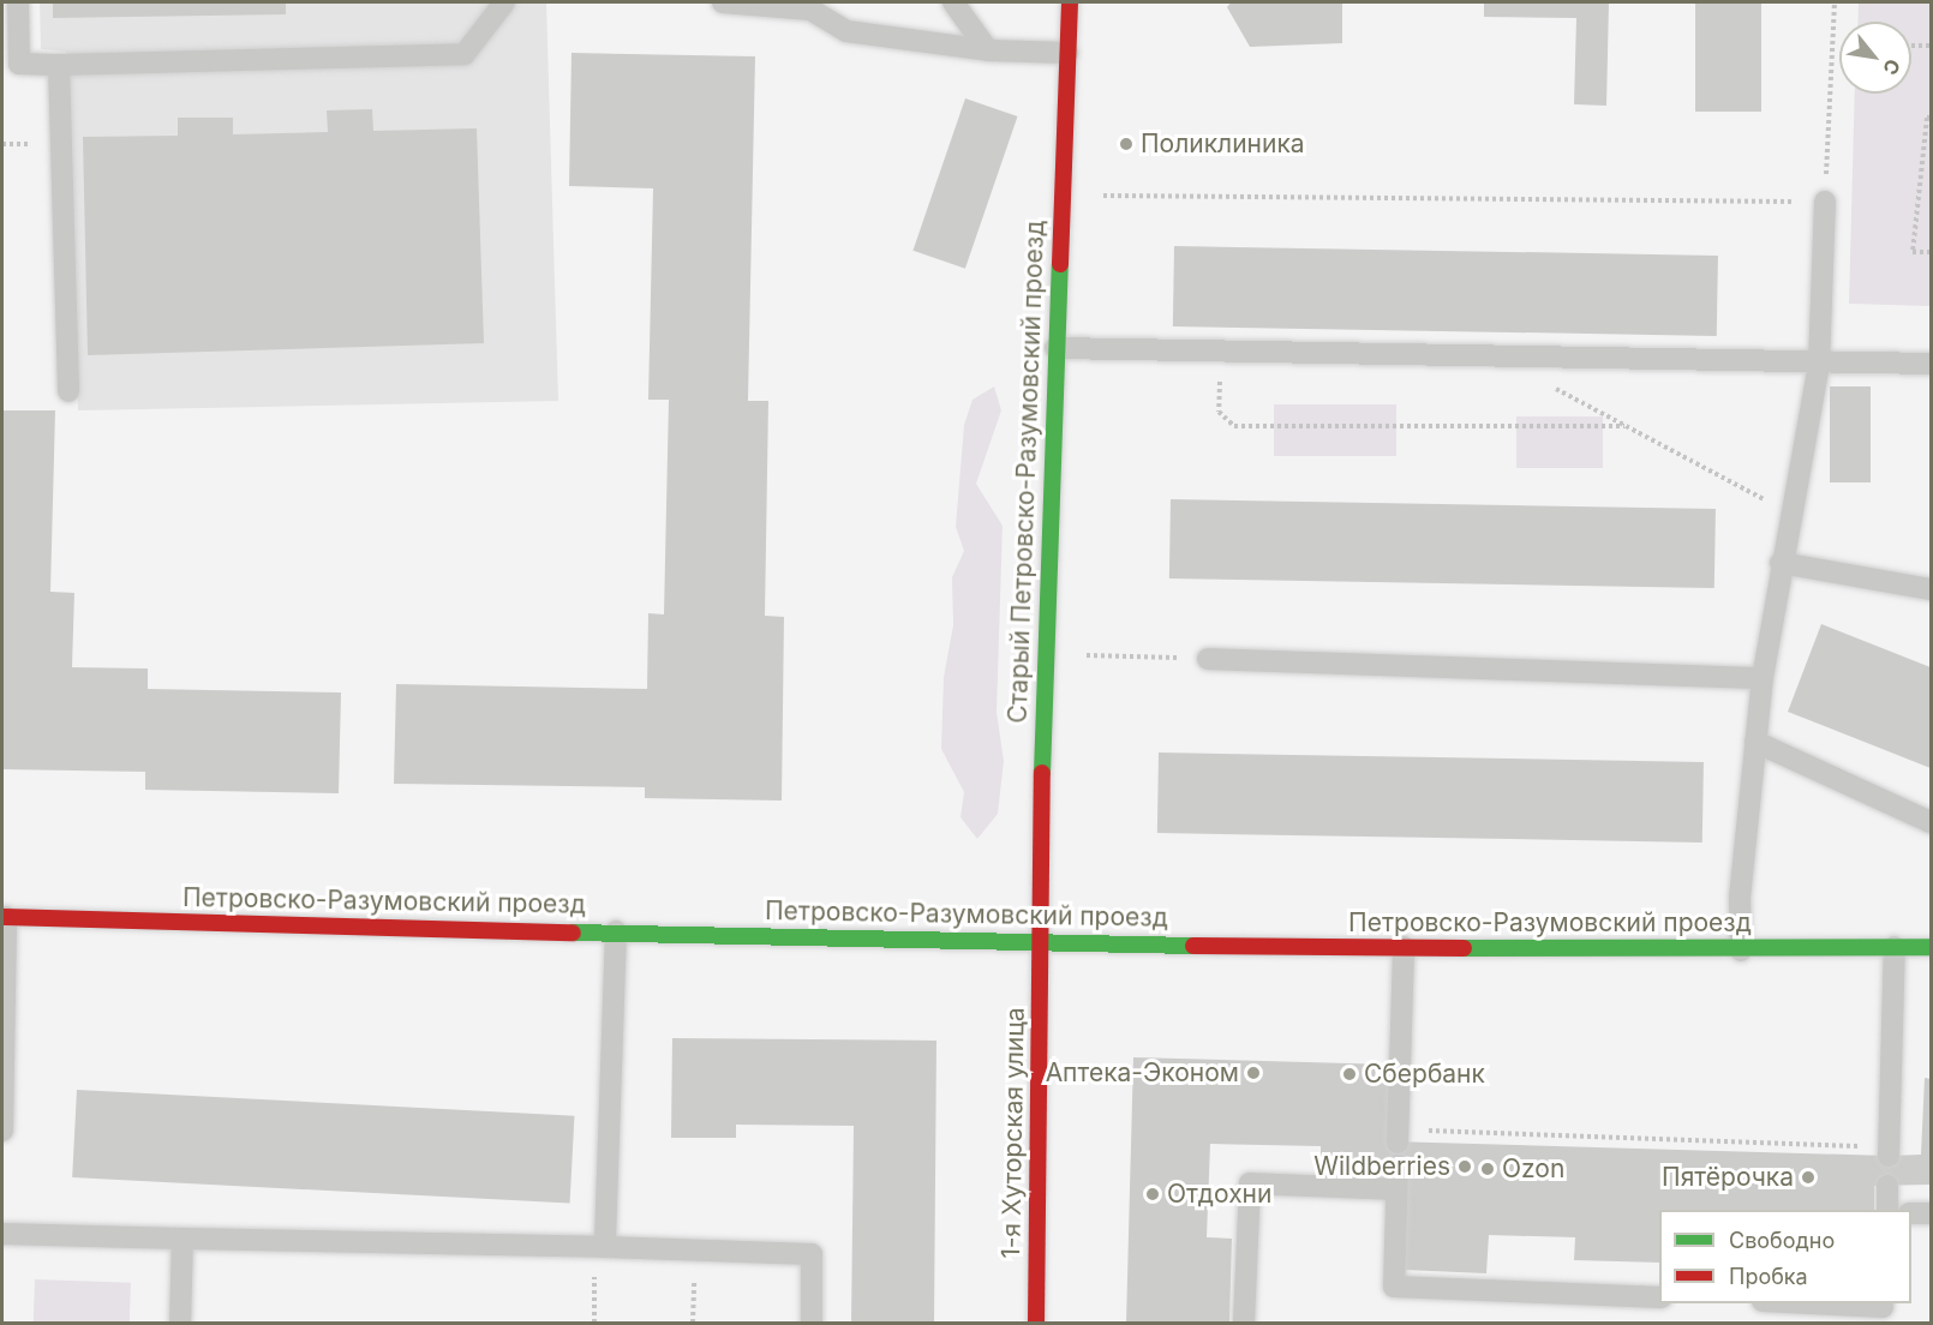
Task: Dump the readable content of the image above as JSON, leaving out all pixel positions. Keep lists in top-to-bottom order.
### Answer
{
  "streets": {
    "street": ["Старый Петровско-Разумовский проезд", "Петровско-Разумовский проезд", "1-я Хуторская улица"]
  },
  "crossings": [
    ["Старый Петровско-Разумовский проезд", "Петровско-Разумовский проезд"],
    ["Старый Петровско-Разумовский проезд", "1-я Хуторская улица"],
    ["Петровско-Разумовский проезд", "1-я Хуторская улица"]
  ],
  "places": [
    "Поликлиника",
    "Аптека-Эконом",
    "Сбербанк",
    "Wildberries",
    "Ozon",
    "Пятёрочка",
    "Отдохни"
  ],
  "legend": ["Свободно", "Пробка"],
  "north": "bottom right"
}
